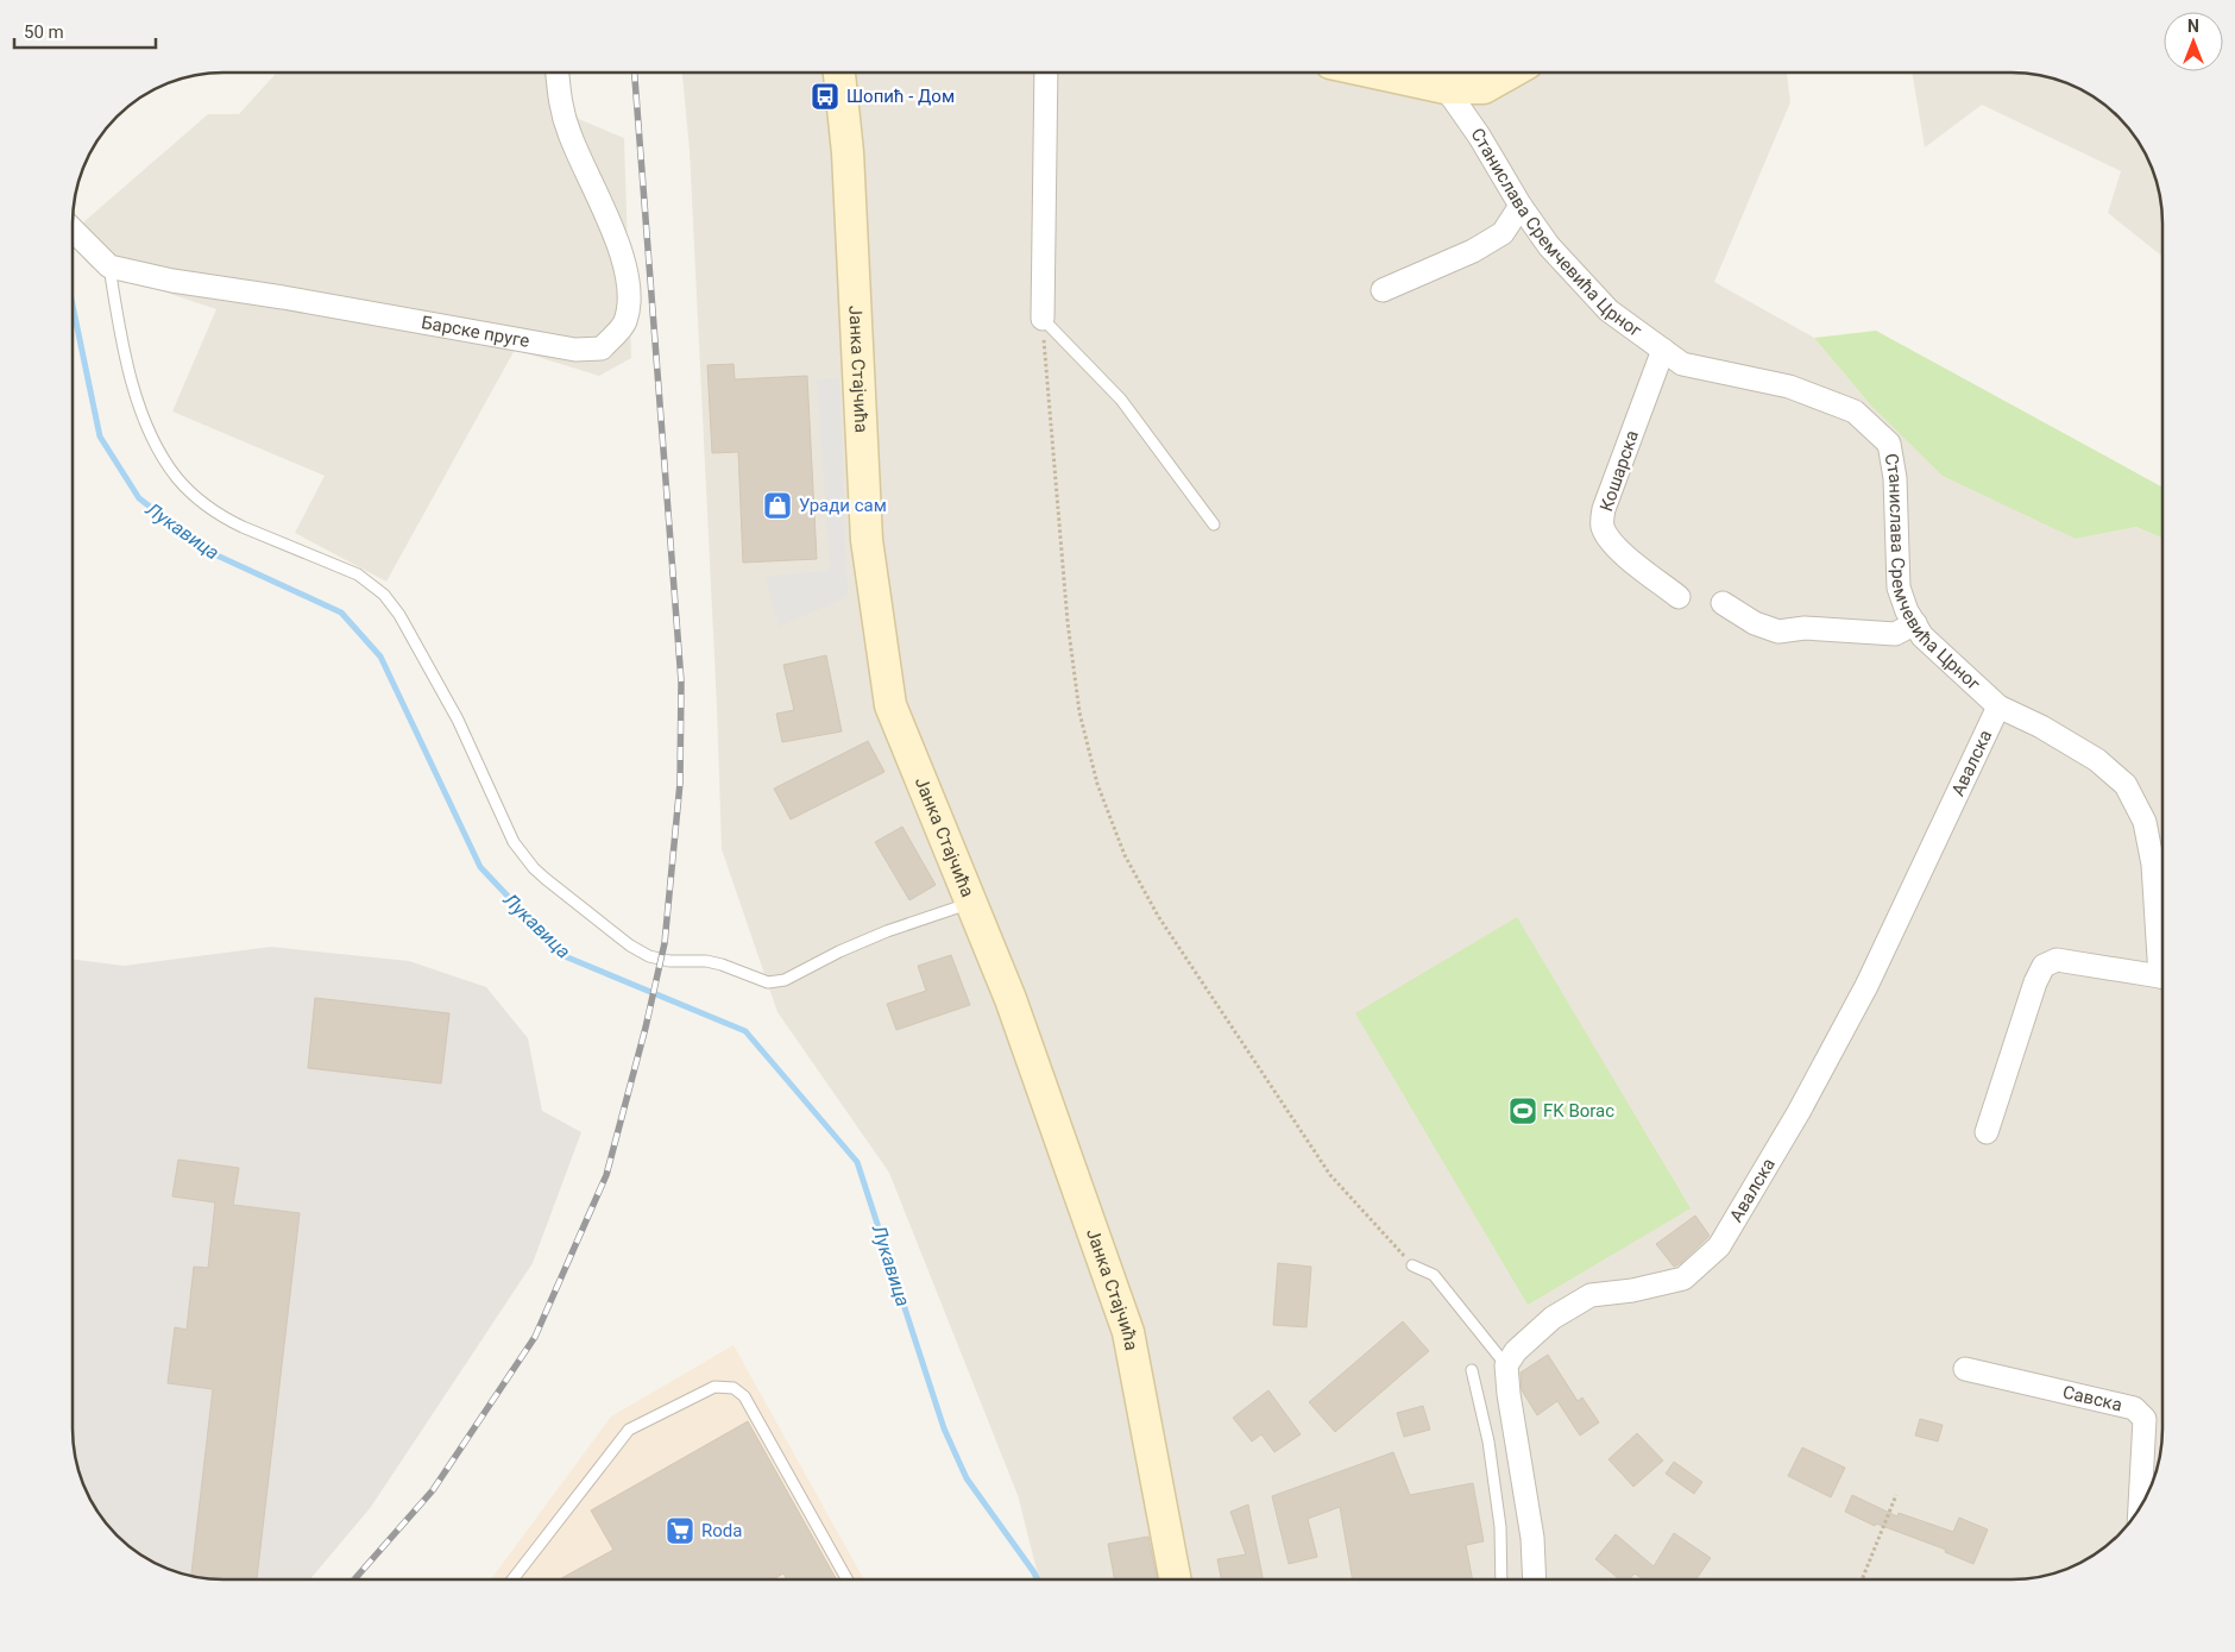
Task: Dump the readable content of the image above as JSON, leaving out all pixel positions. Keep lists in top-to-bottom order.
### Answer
{
  "streets": {
    "street": [
      "Станислава Сремчевића Црног",
      "Барске пруге",
      "Јанка Стајчића",
      "Кошарска",
      "Авалска",
      "Савска"
    ]
  },
  "crossings": [
    ["Станислава Сремчевића Црног", "Кошарска"],
    ["Станислава Сремчевића Црног", "Авалска"]
  ],
  "water": ["Лукавица"],
  "places": {
    "bus stop": ["Шопић - Дом"],
    "shop": ["Уради сам"],
    "sports": ["FK Borac"],
    "supermarket": ["Roda"]
  },
  "scale_bar": "50 m",
  "north": "top"
}
